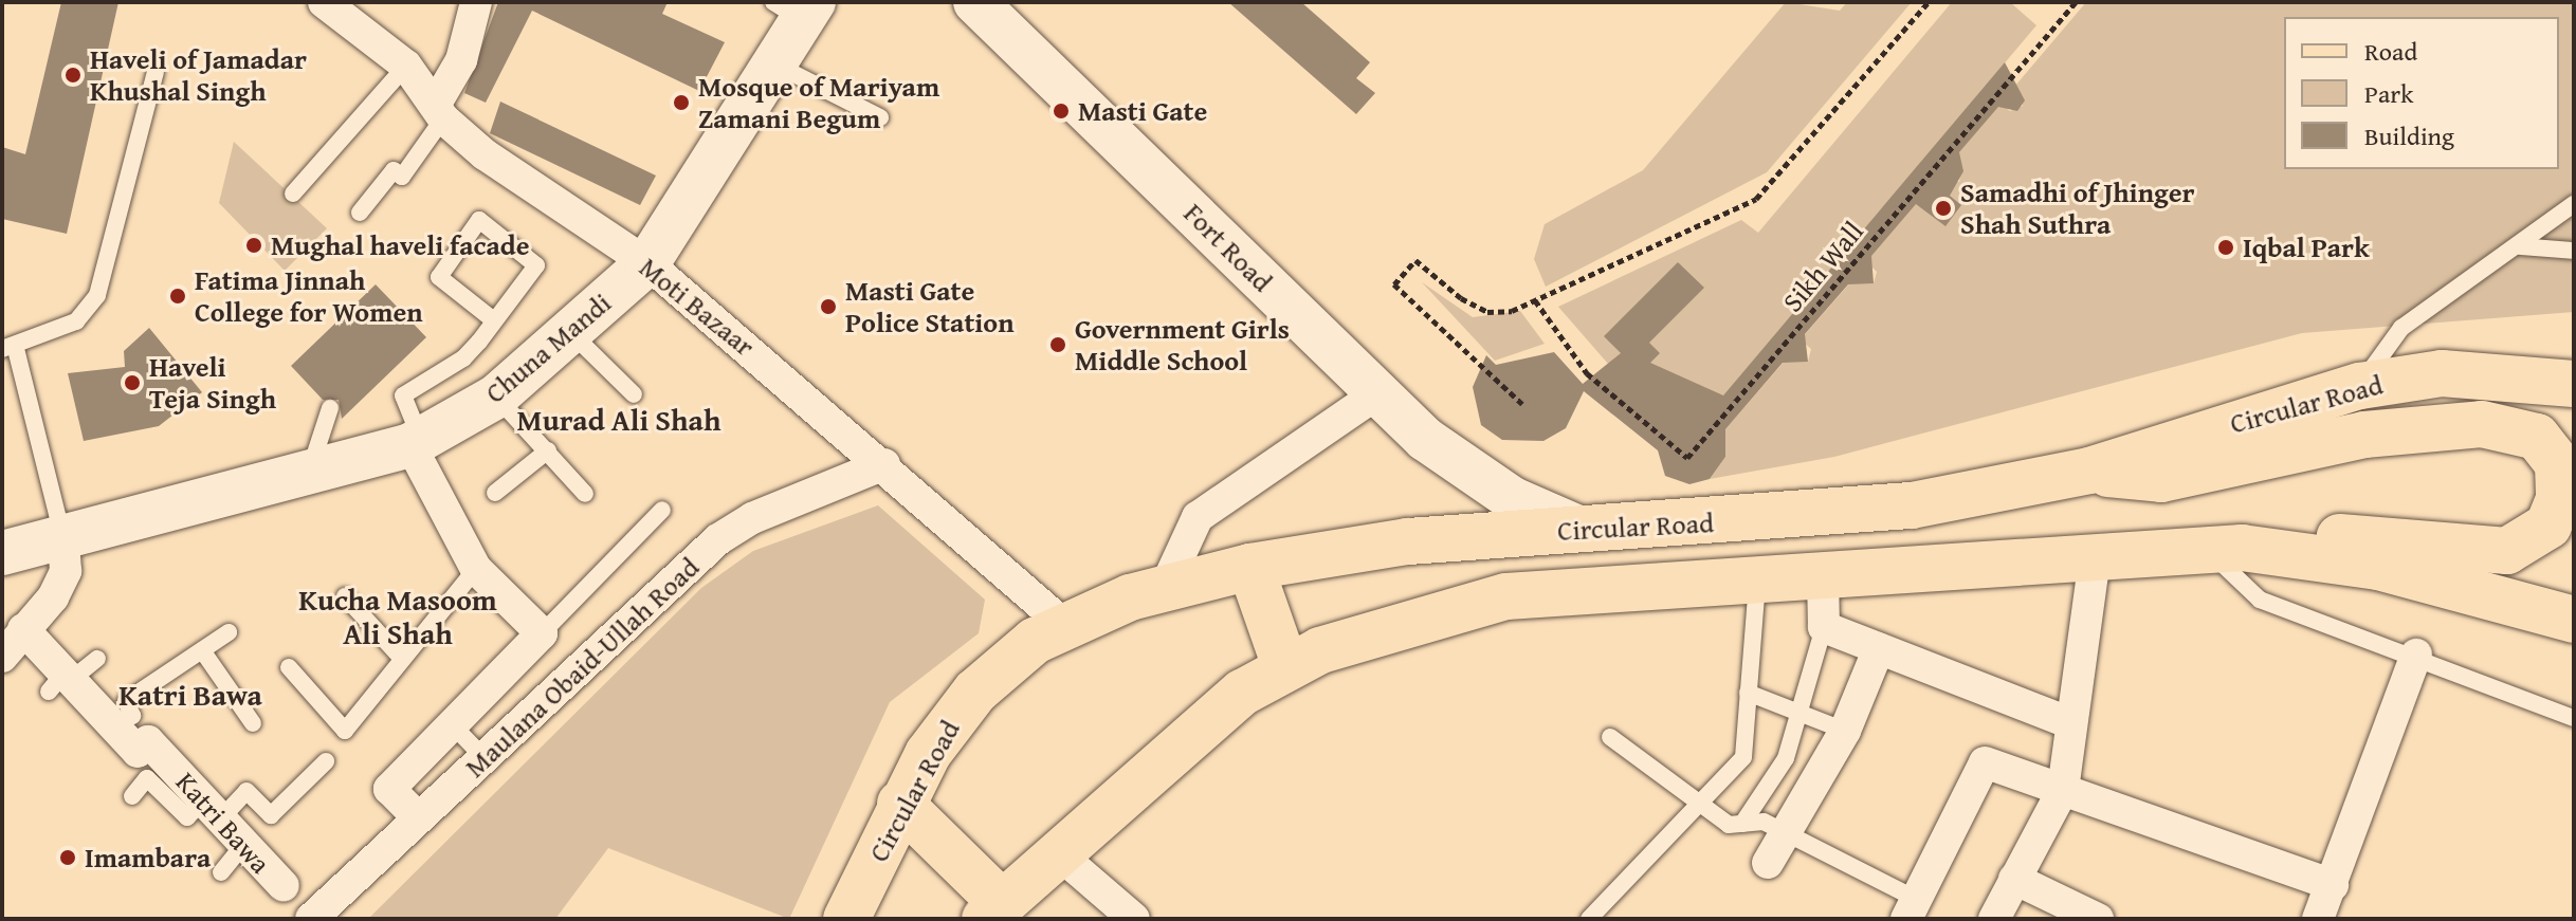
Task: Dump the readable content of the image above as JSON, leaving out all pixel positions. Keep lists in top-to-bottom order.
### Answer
{
  "streets": {
    "main road": ["Circular Road"],
    "street": [
      "Fort Road",
      "Moti Bazaar",
      "Chuna Mandi",
      "Maulana Obaid-Ullah Road",
      "Katri Bawa"
    ],
    "path": ["Sikh Wall"]
  },
  "crossings": [
    ["Fort Road", "Circular Road"],
    ["Moti Bazaar", "Chuna Mandi"],
    ["Moti Bazaar", "Circular Road"],
    ["Moti Bazaar", "Maulana Obaid-Ullah Road"]
  ],
  "districts": ["Murad Ali Shah", "Kucha Masoom Ali Shah", "Katri Bawa"],
  "places": [
    "Haveli of Jamadar Khushal Singh",
    "Mosque of Mariyam Zamani Begum",
    "Masti Gate",
    "Samadhi of Jhinger Shah Suthra",
    "Mughal haveli facade",
    "Iqbal Park",
    "Fatima Jinnah College for Women",
    "Masti Gate Police Station",
    "Government Girls Middle School",
    "Haveli Teja Singh",
    "Imambara"
  ],
  "legend": ["Road", "Park", "Building"]
}
